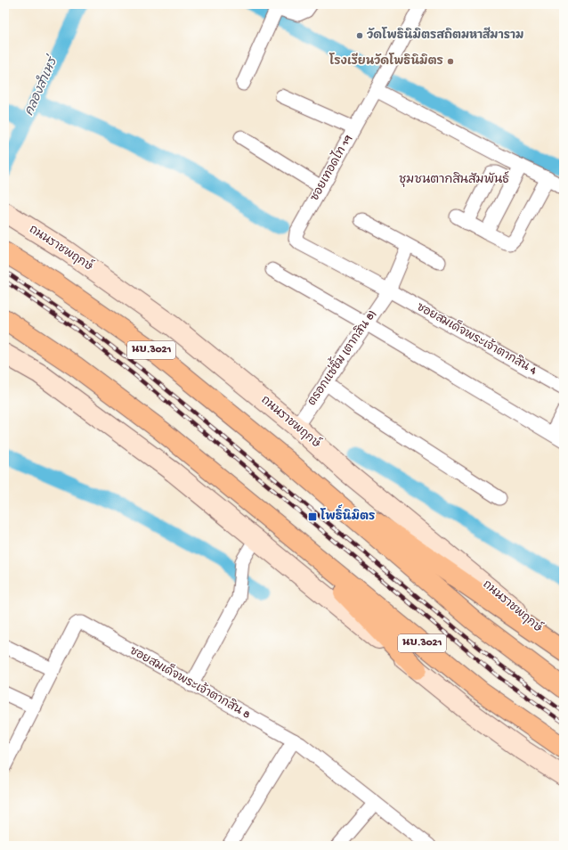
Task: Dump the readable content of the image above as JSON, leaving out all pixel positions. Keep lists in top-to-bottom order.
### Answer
{
  "streets": {
    "main road": ["ถนนราชพฤกษ์", "นบ.3021"],
    "street": [
      "ซอยเทอดไท 19",
      "ซอยสมเด็จพระเจ้าตากสิน 4",
      "ตรอกแซ่ซิ้ม (ตากสิน 8)",
      "ซอยสมเด็จพระเจ้าตากสิน 8"
    ]
  },
  "crossings": [
    ["ซอยเทอดไท 19", "ซอยสมเด็จพระเจ้าตากสิน 4"],
    ["ซอยเทอดไท 19", "ตรอกแซ่ซิ้ม (ตากสิน 8)"],
    ["ถนนราชพฤกษ์", "ตรอกแซ่ซิ้ม (ตากสิน 8)"],
    ["ซอยสมเด็จพระเจ้าตากสิน 4", "ตรอกแซ่ซิ้ม (ตากสิน 8)"]
  ],
  "districts": ["ชุมชนตากสินสัมพันธ์"],
  "water": ["คลองสำเหร่"],
  "places": {
    "other": ["วัดโพธินิมิตรสถิตมหาสีมาราม", "โรงเรียนวัดโพธินิมิตร"],
    "transit": ["โพธิ์นิมิตร"]
  }
}
